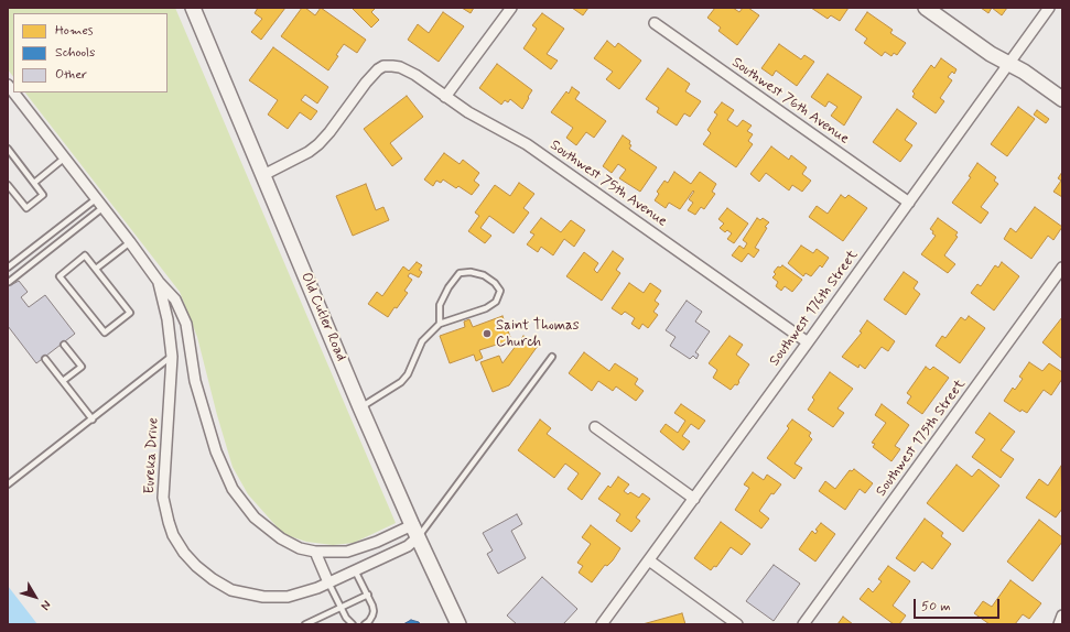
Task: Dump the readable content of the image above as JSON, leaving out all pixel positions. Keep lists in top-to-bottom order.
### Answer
{
  "streets": {
    "main road": ["Old Cutler Road"],
    "street": [
      "Southwest 76th Avenue",
      "Southwest 75th Avenue",
      "Southwest 176th Street",
      "Southwest 175th Street",
      "Eureka Drive"
    ]
  },
  "crossings": [
    ["Southwest 76th Avenue", "Southwest 176th Street"],
    ["Southwest 75th Avenue", "Southwest 176th Street"],
    ["Southwest 75th Avenue", "Old Cutler Road"],
    ["Old Cutler Road", "Eureka Drive"]
  ],
  "places": ["Saint Thomas Church"],
  "legend": ["Homes", "Schools", "Other"],
  "scale_bar": "50 m",
  "north": "bottom right"
}
